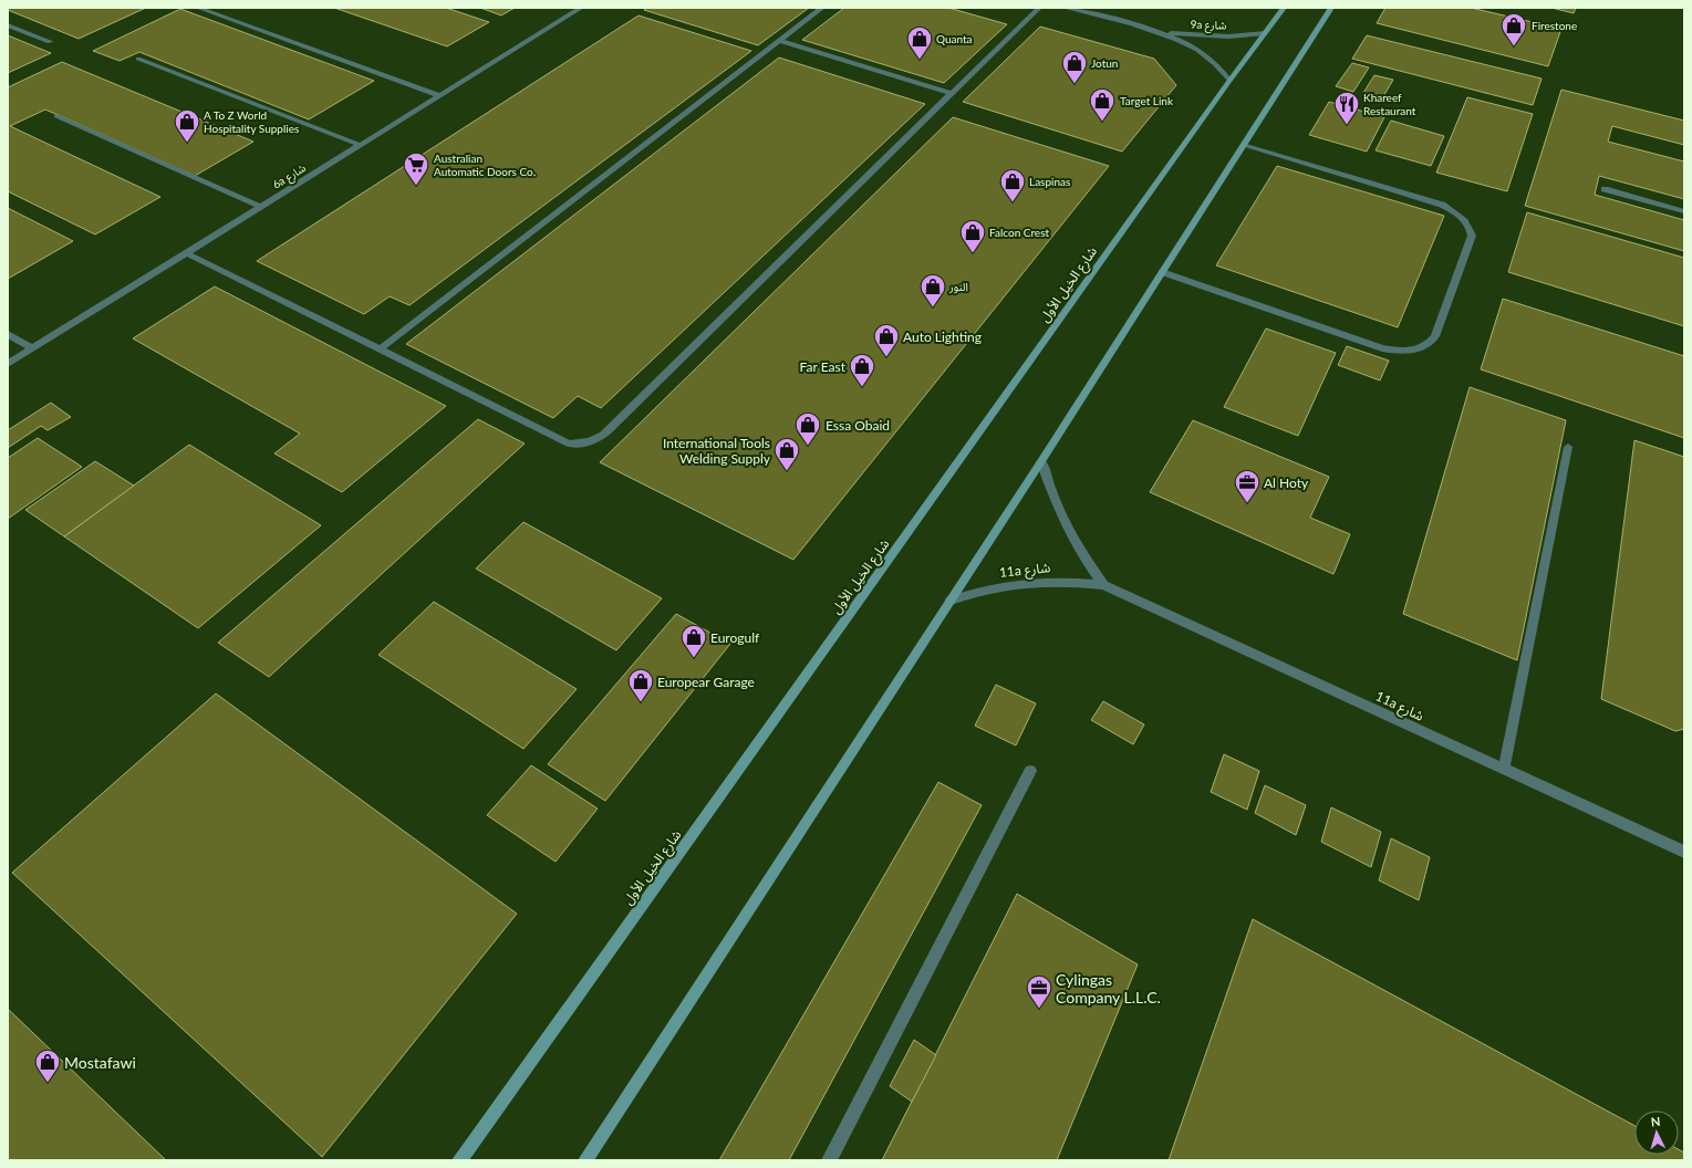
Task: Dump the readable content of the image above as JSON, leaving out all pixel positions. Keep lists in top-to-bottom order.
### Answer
{
  "streets": {
    "main road": ["شارع الخيل الأول"],
    "lane": ["9a شارع", "6a شارع", "11a شارع"]
  },
  "crossings": [
    ["9a شارع", "شارع الخيل الأول"]
  ],
  "places": {
    "shop": [
      "Firestone",
      "Quanta",
      "Jotun",
      "Target Link",
      "A To Z World Hospitality Supplies",
      "Laspinas",
      "Falcon Crest",
      "النور",
      "Auto Lighting",
      "Far East",
      "Essa Obaid",
      "International Tools Welding Supply",
      "Eurogulf",
      "Europear Garage",
      "Mostafawi"
    ],
    "restaurant": ["Khareef Restaurant"],
    "supermarket": ["Australian Automatic Doors Co."],
    "office": ["Al Hoty", "Cylingas Company L.L.C."]
  },
  "north": "top"
}
